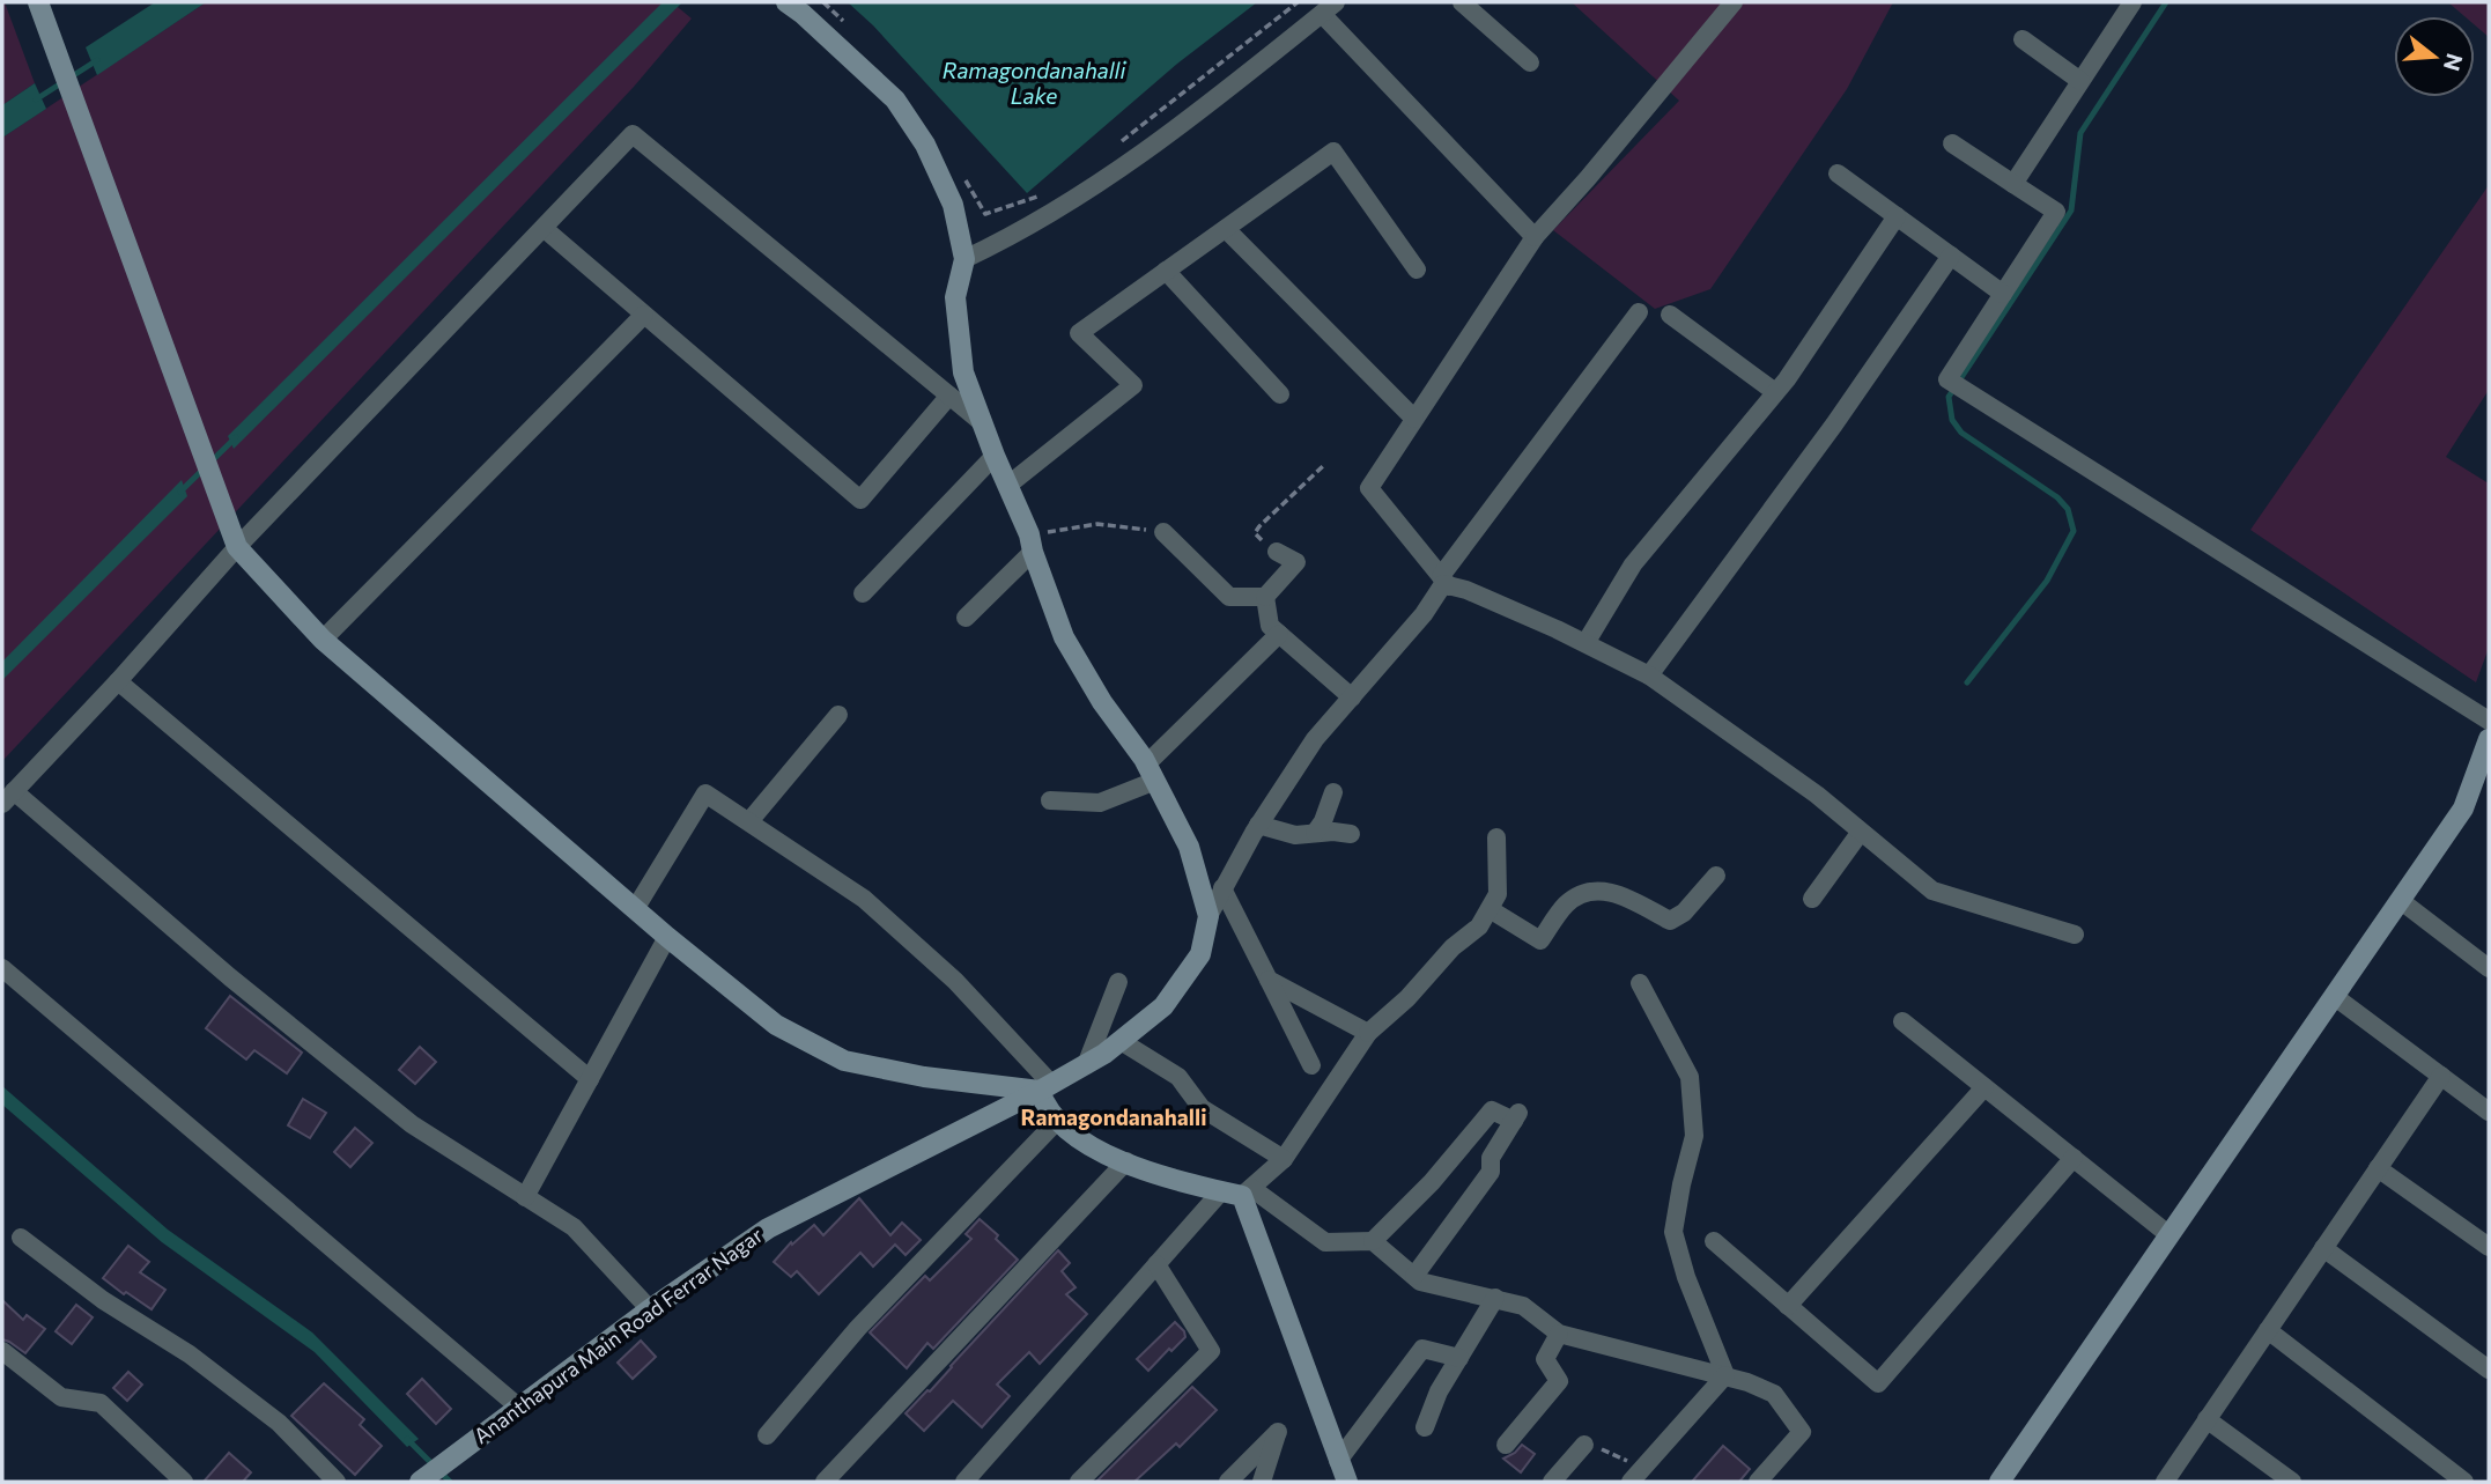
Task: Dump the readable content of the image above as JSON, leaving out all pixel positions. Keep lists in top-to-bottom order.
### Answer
{
  "streets": {
    "street": ["Ananthapura Main Road Ferrar Nagar"]
  },
  "districts": ["Ramagondanahalli"],
  "water": ["Ramagondanahalli Lake"],
  "north": "right"
}
